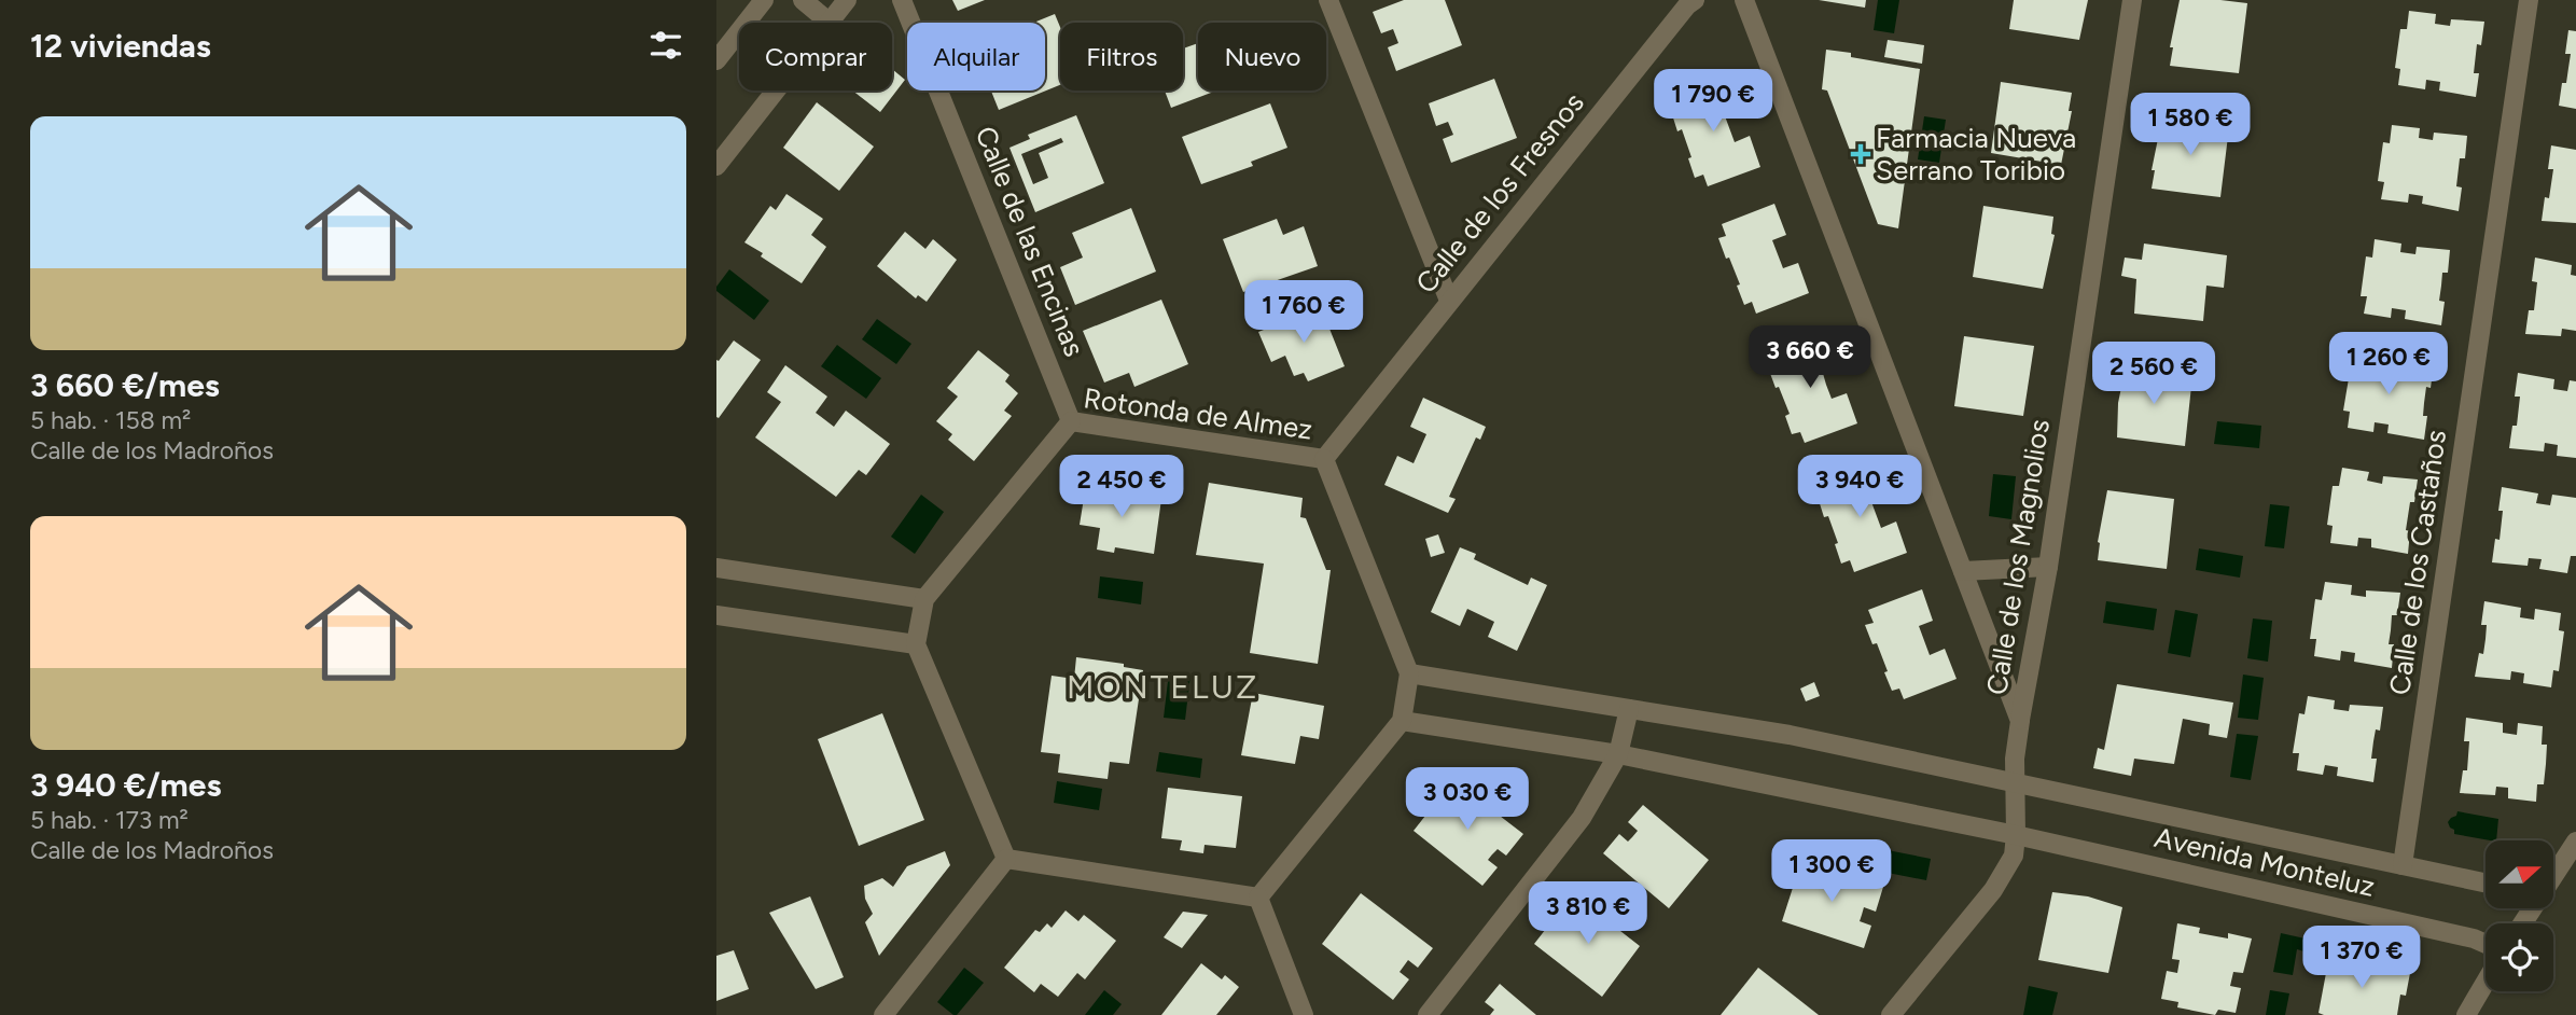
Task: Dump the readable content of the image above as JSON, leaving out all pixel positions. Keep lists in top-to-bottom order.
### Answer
{
  "streets": {
    "street": [
      "Calle de los Fresnos",
      "Calle de las Encinas",
      "Rotonda de Almez",
      "Calle de los Magnolios",
      "Calle de los Castaños",
      "Avenida Monteluz"
    ]
  },
  "crossings": [
    ["Calle de los Fresnos", "Rotonda de Almez"],
    ["Calle de las Encinas", "Rotonda de Almez"],
    ["Rotonda de Almez", "Avenida Monteluz"],
    ["Calle de los Magnolios", "Avenida Monteluz"],
    ["Calle de los Castaños", "Avenida Monteluz"]
  ],
  "districts": ["MONTELUZ"],
  "places": {
    "health": ["Farmacia Nueva Serrano Toribio"]
  },
  "north": "right",
  "page": {
    "heading": "12 viviendas",
    "chip": [
      "Comprar",
      "Alquilar",
      "Filtros",
      "Nuevo"
    ],
    "price": [
      "1 790 €",
      "1 580 €",
      "1 760 €",
      "3 660 €",
      "1 260 €",
      "2 560 €",
      "2 450 €",
      "3 940 €",
      "3 030 €",
      "1 300 €",
      "3 810 €",
      "1 370 €"
    ],
    "list": [
      {
        "name": "3 660 €/mes",
        "note": "5 hab. · 158 m² · Calle de los Madroños"
      },
      {
        "name": "3 940 €/mes",
        "note": "5 hab. · 173 m² · Calle de los Madroños"
      }
    ]
  }
}
